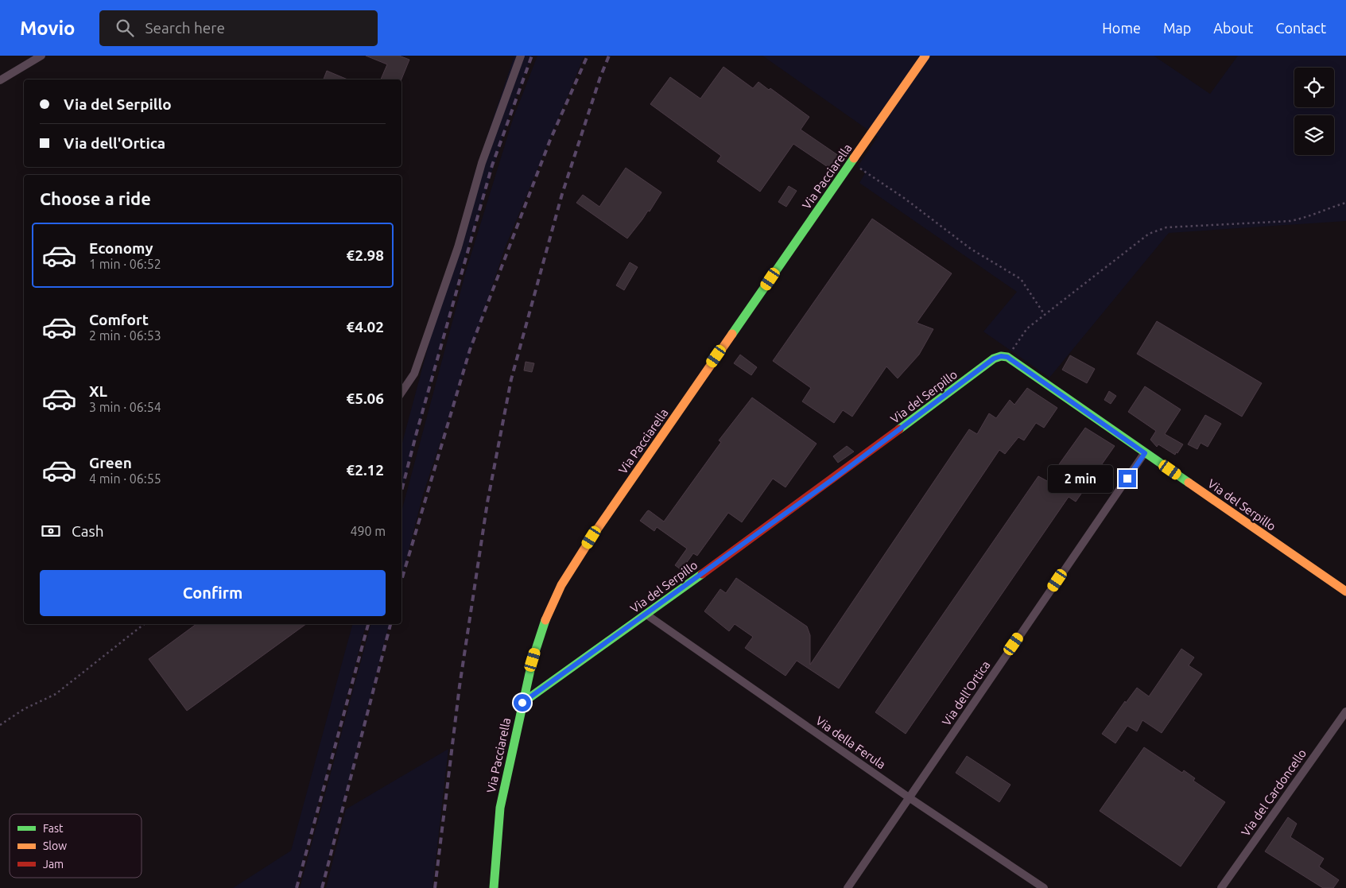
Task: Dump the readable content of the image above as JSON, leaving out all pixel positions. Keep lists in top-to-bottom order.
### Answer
{
  "streets": {
    "street": [
      "Via Pacciarella",
      "Via del Serpillo",
      "Via dell'Ortica",
      "Via della Ferula",
      "Via del Cardoncello"
    ]
  },
  "crossings": [
    ["Via Pacciarella", "Via del Serpillo"],
    ["Via del Serpillo", "Via dell'Ortica"],
    ["Via del Serpillo", "Via della Ferula"],
    ["Via dell'Ortica", "Via della Ferula"]
  ],
  "legend": ["Fast", "Slow", "Jam"],
  "page": {
    "header": "Movio",
    "search": "Search here",
    "nav": [
      "Home",
      "Map",
      "About",
      "Contact"
    ],
    "banner": ["Via del Serpillo", "Via dell'Ortica"],
    "heading": "Choose a ride",
    "list": [
      {
        "name": "Economy",
        "note": "1 min · 06:52",
        "value": "€2.98"
      },
      {
        "name": "Comfort",
        "note": "2 min · 06:53",
        "value": "€4.02"
      },
      {
        "name": "XL",
        "note": "3 min · 06:54",
        "value": "€5.06"
      },
      {
        "name": "Green",
        "note": "4 min · 06:55",
        "value": "€2.12"
      }
    ],
    "bubble": "2 min",
    "pay": ["Cash", "490 m"],
    "buttons": "Confirm"
  }
}
